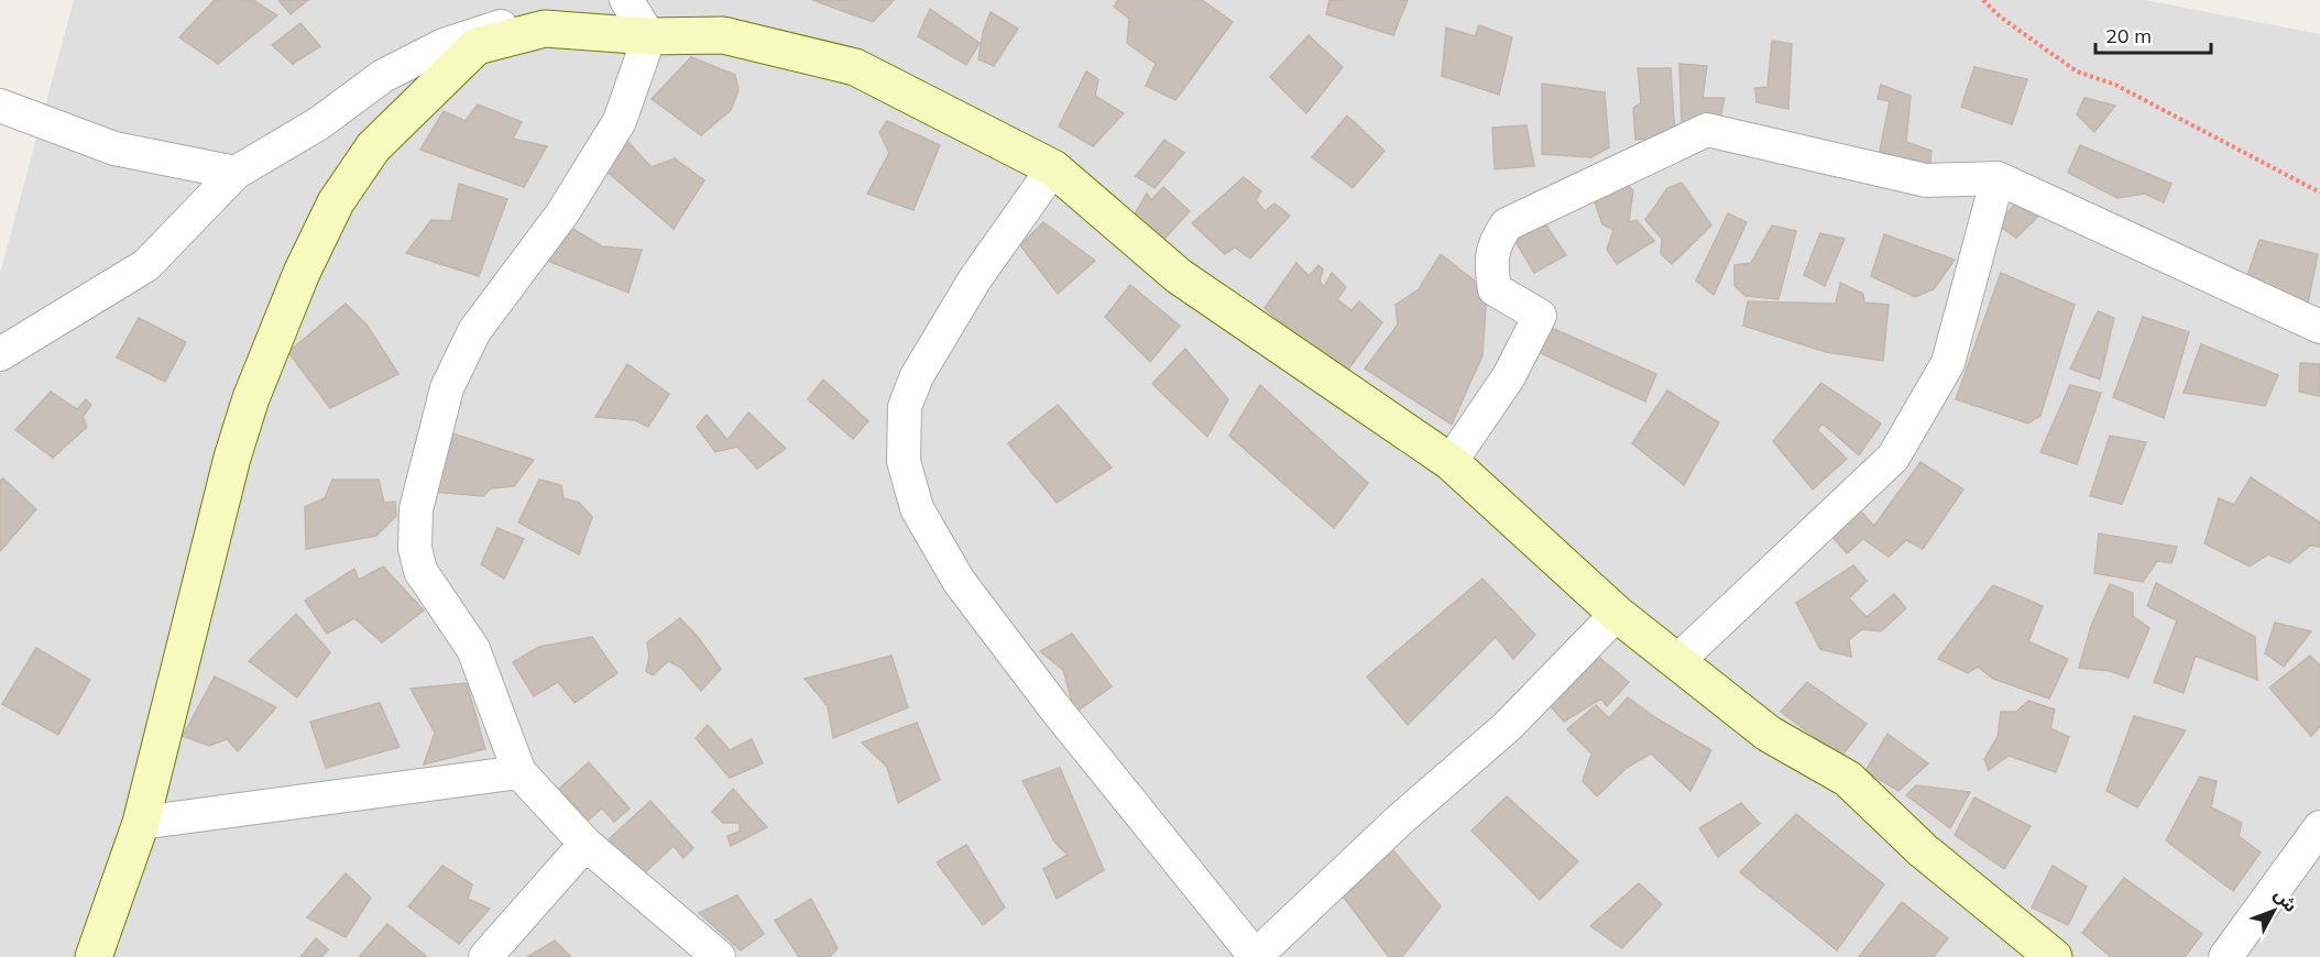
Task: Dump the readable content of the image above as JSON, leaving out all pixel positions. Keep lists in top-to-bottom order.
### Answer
{
  "scale_bar": "20 m",
  "north": "top right"
}
